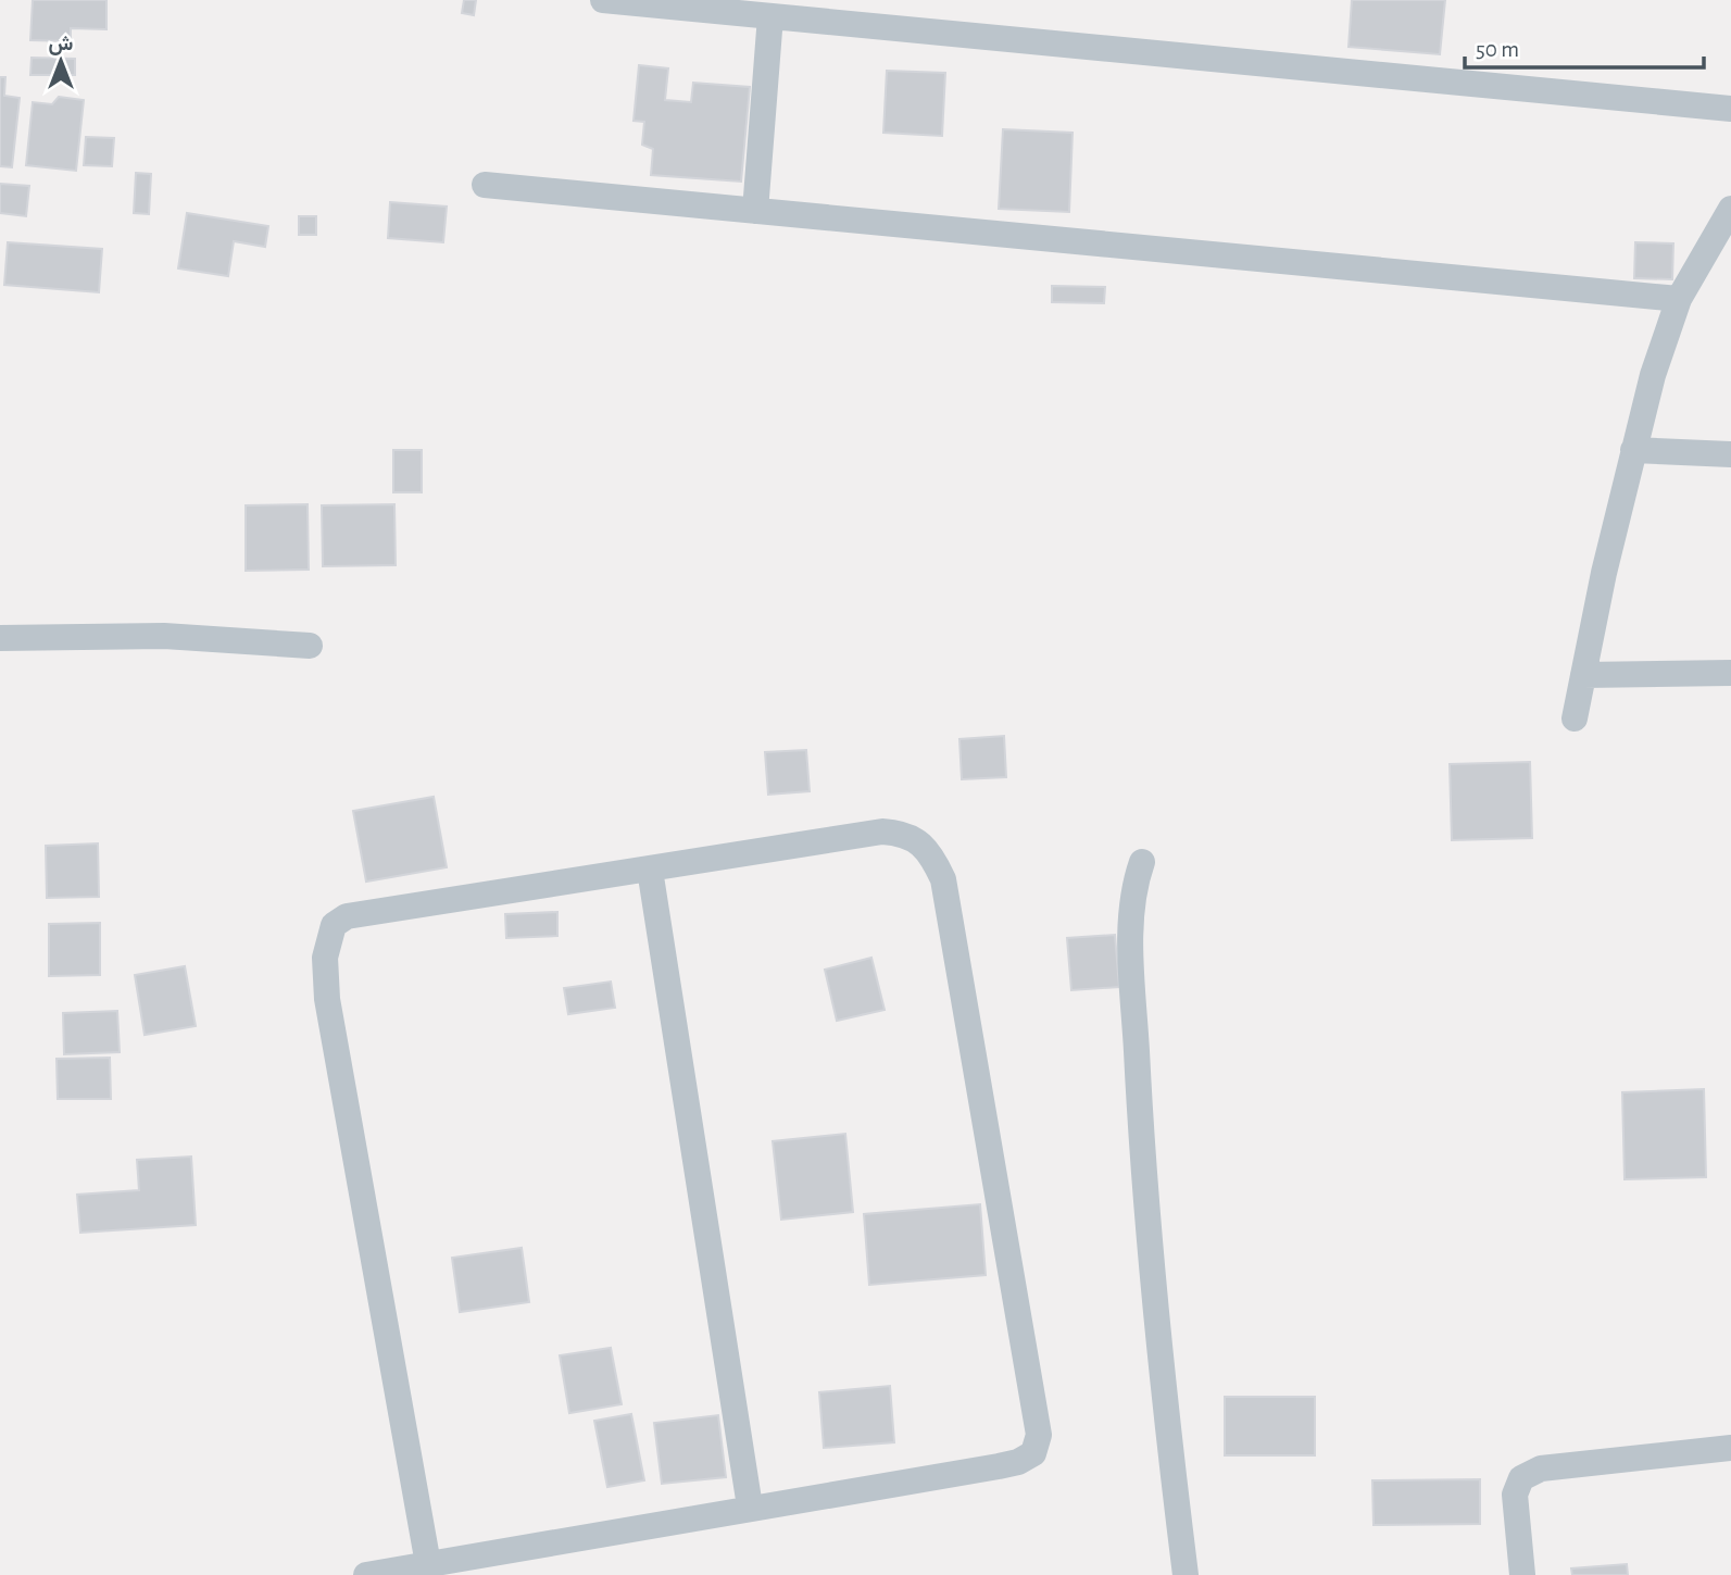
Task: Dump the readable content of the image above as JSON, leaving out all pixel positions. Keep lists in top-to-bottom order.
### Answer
{
  "scale_bar": "50 m",
  "north": "top"
}
